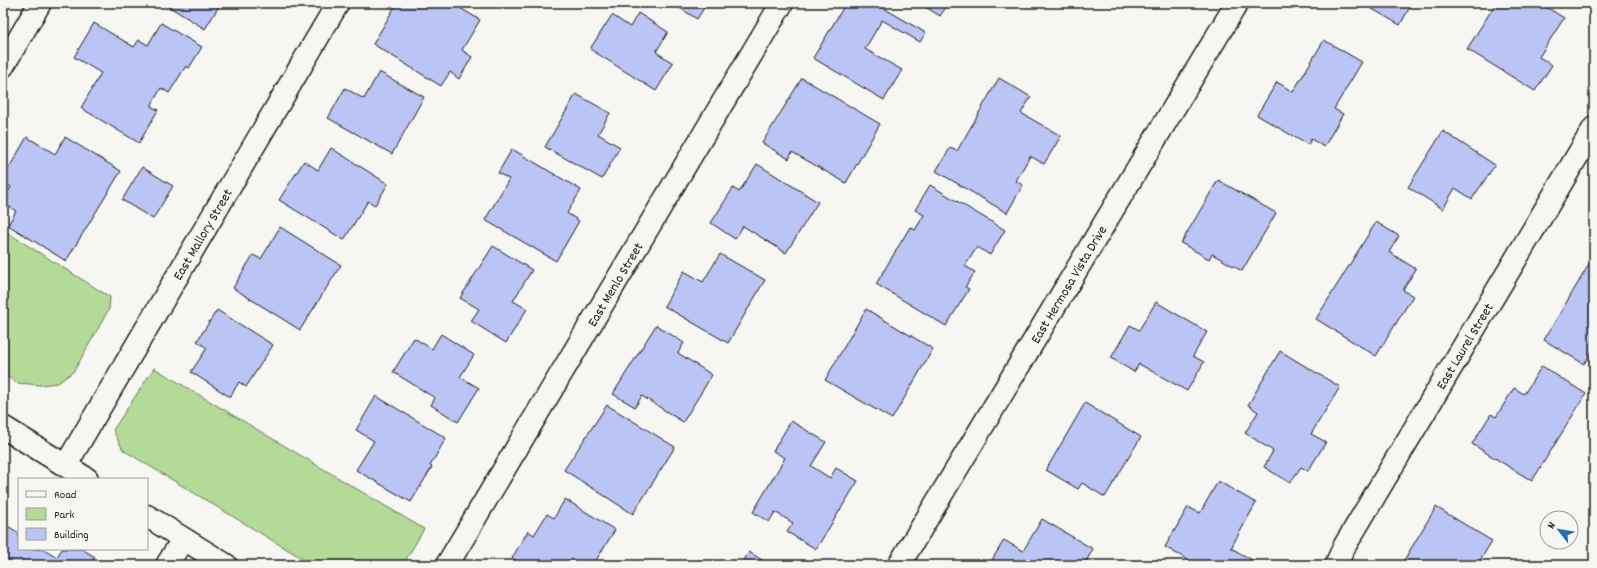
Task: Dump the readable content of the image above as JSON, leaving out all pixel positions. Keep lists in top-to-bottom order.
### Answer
{
  "streets": {
    "street": [
      "East Mallory Street",
      "East Menlo Street",
      "East Hermosa Vista Drive",
      "East Laurel Street"
    ]
  },
  "legend": ["Road", "Park", "Building"],
  "north": "top left"
}
